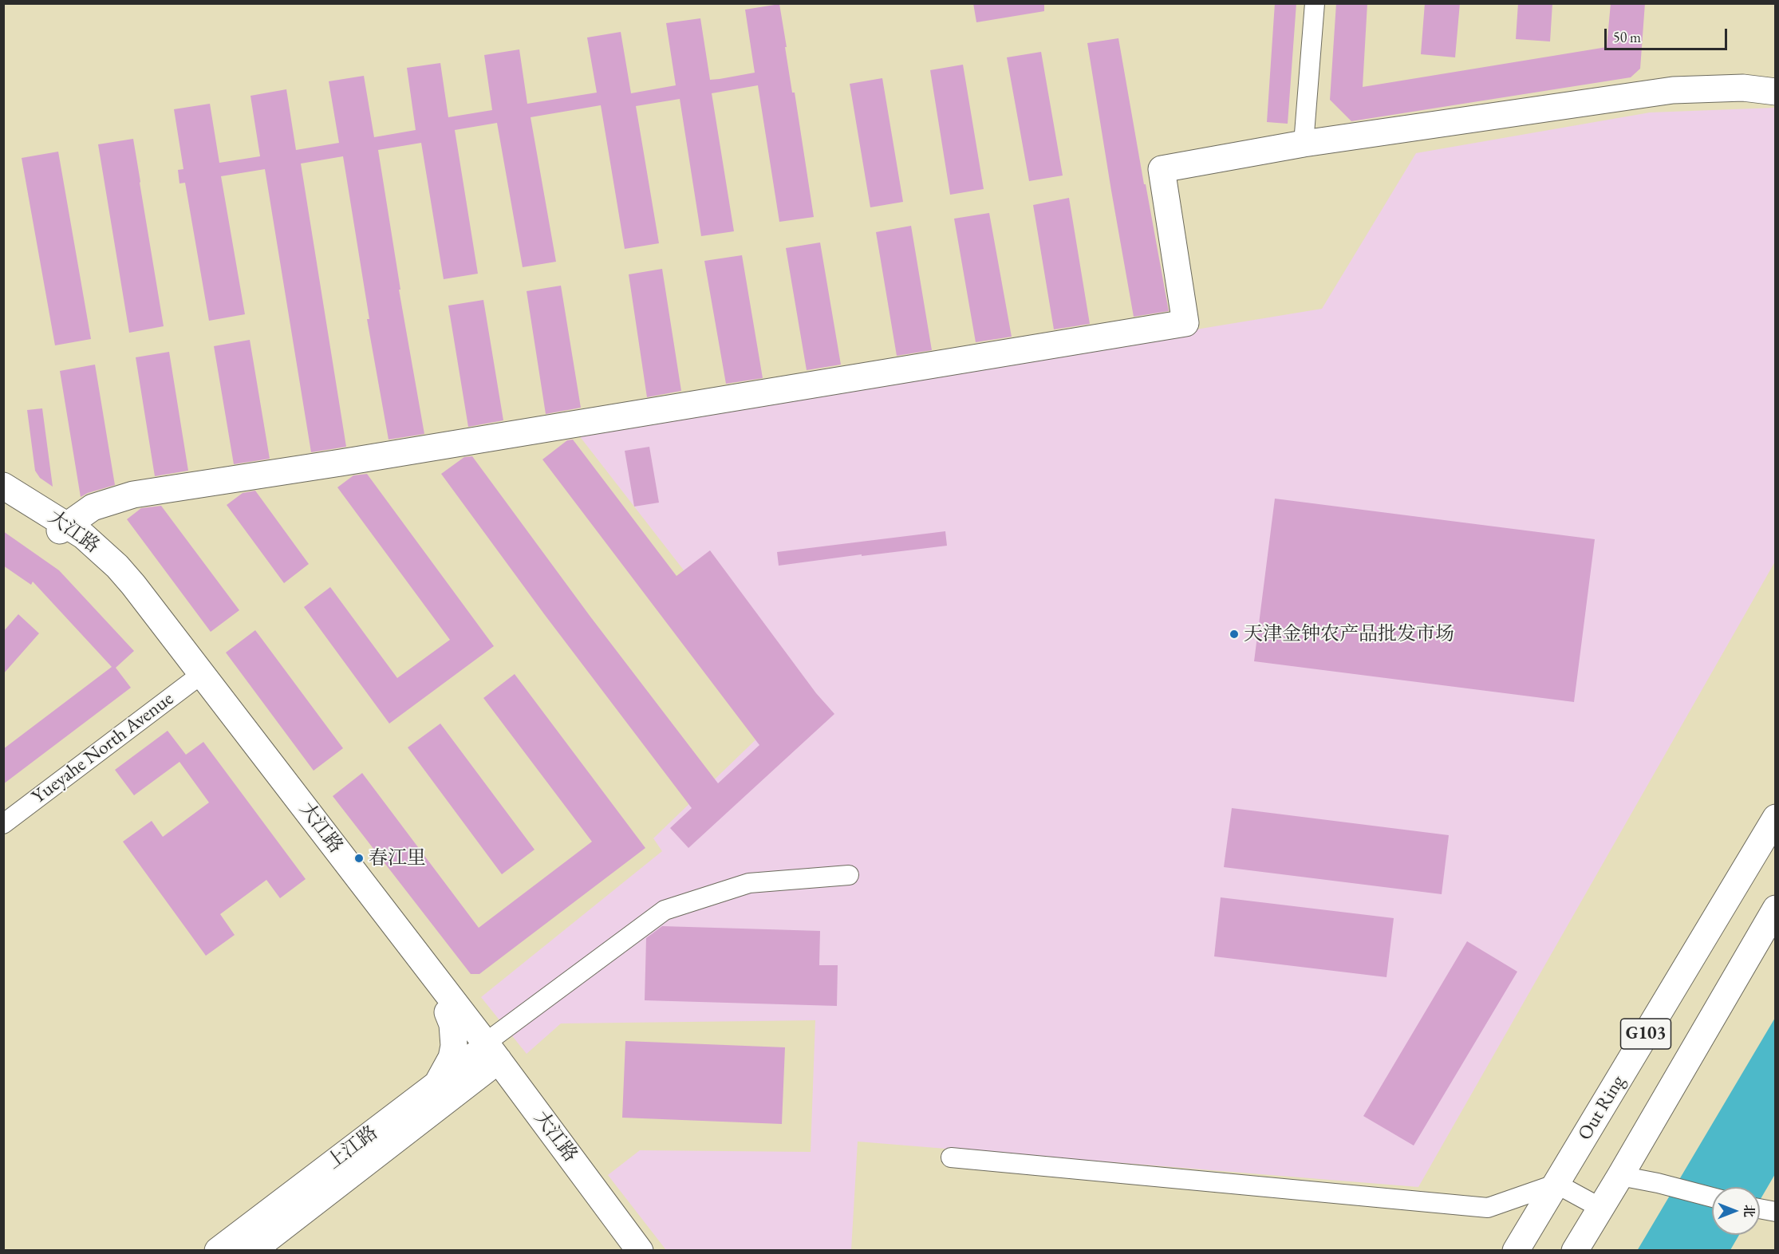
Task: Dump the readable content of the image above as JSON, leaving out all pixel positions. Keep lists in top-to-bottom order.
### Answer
{
  "streets": {
    "main road": [
      "大江路",
      "G103",
      "Out Ring",
      "上江路"
    ],
    "street": ["Yueyahe North Avenue"]
  },
  "crossings": [
    ["大江路", "Yueyahe North Avenue"]
  ],
  "places": ["天津金钟农产品批发市场", "春江里"],
  "scale_bar": "50 m",
  "north": "right"
}
